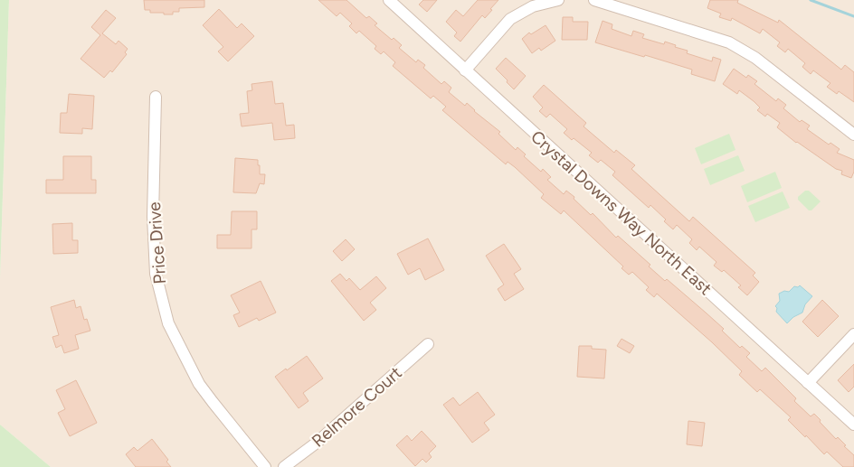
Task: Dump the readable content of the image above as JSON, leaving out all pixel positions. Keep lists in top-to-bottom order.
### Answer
{
  "streets": {
    "street": ["Crystal Downs Way North East", "Price Drive", "Relmore Court"]
  }
}
